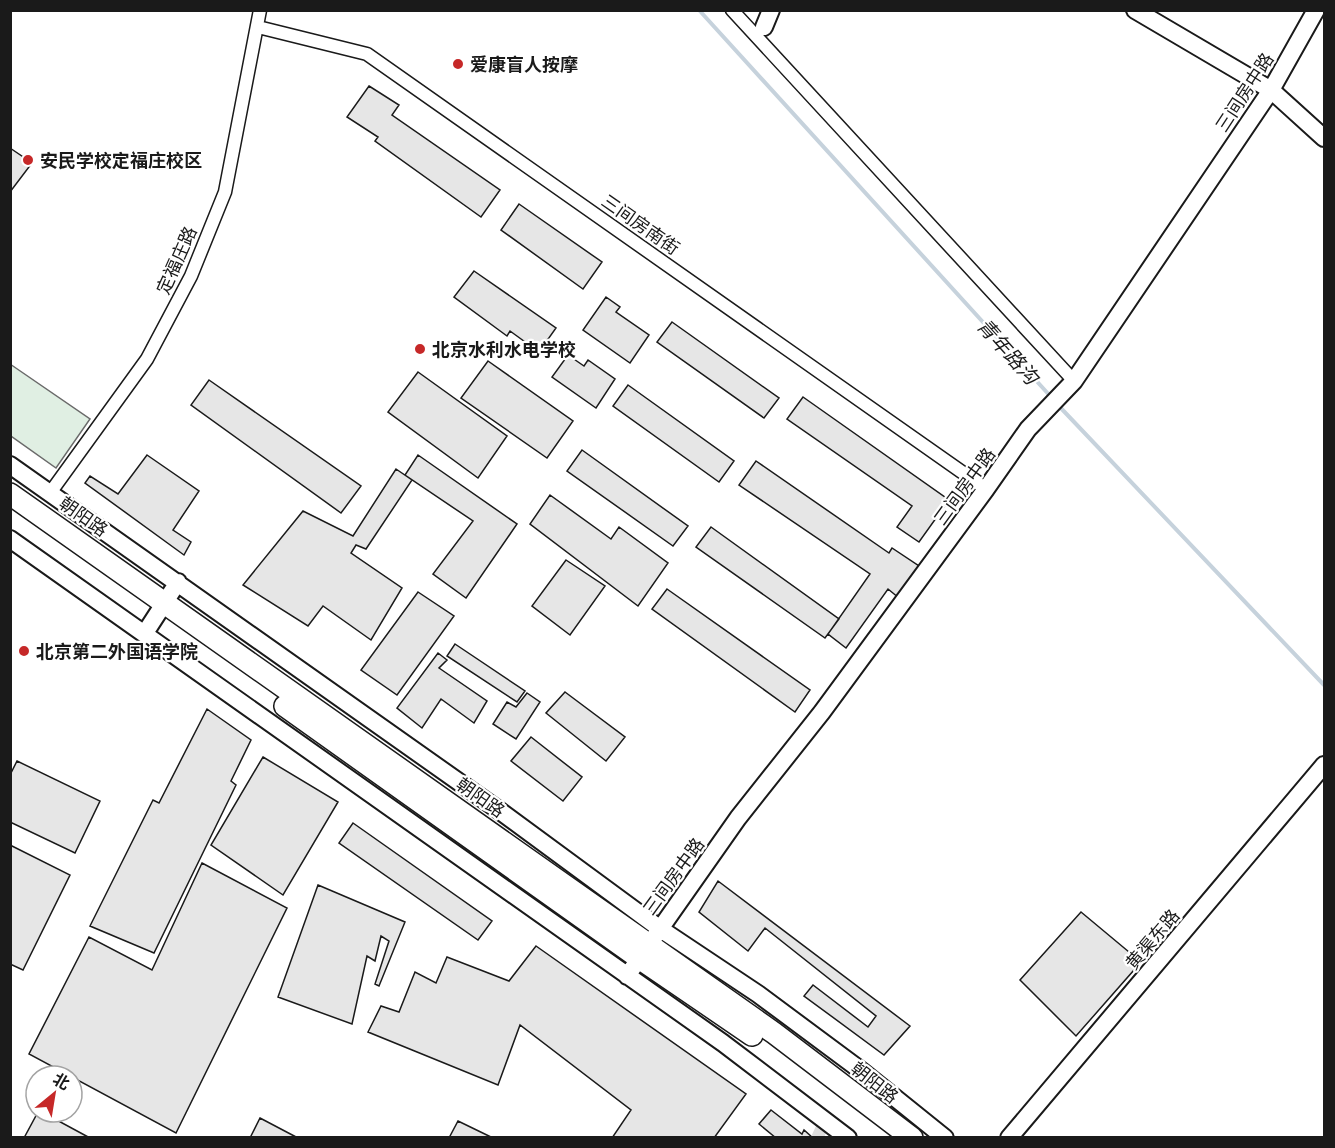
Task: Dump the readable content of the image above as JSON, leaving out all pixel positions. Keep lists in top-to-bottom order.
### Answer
{
  "streets": {
    "highway": ["朝阳路"],
    "street": [
      "三间房中路",
      "三间房南街",
      "定福庄路",
      "黄渠东路"
    ]
  },
  "crossings": [
    ["三间房中路", "三间房南街"],
    ["三间房中路", "朝阳路"],
    ["三间房南街", "定福庄路"],
    ["定福庄路", "朝阳路"]
  ],
  "water": ["青年路沟"],
  "places": [
    "爱康盲人按摩",
    "安民学校定福庄校区",
    "北京水利水电学校",
    "北京第二外国语学院"
  ],
  "north": "top right"
}
